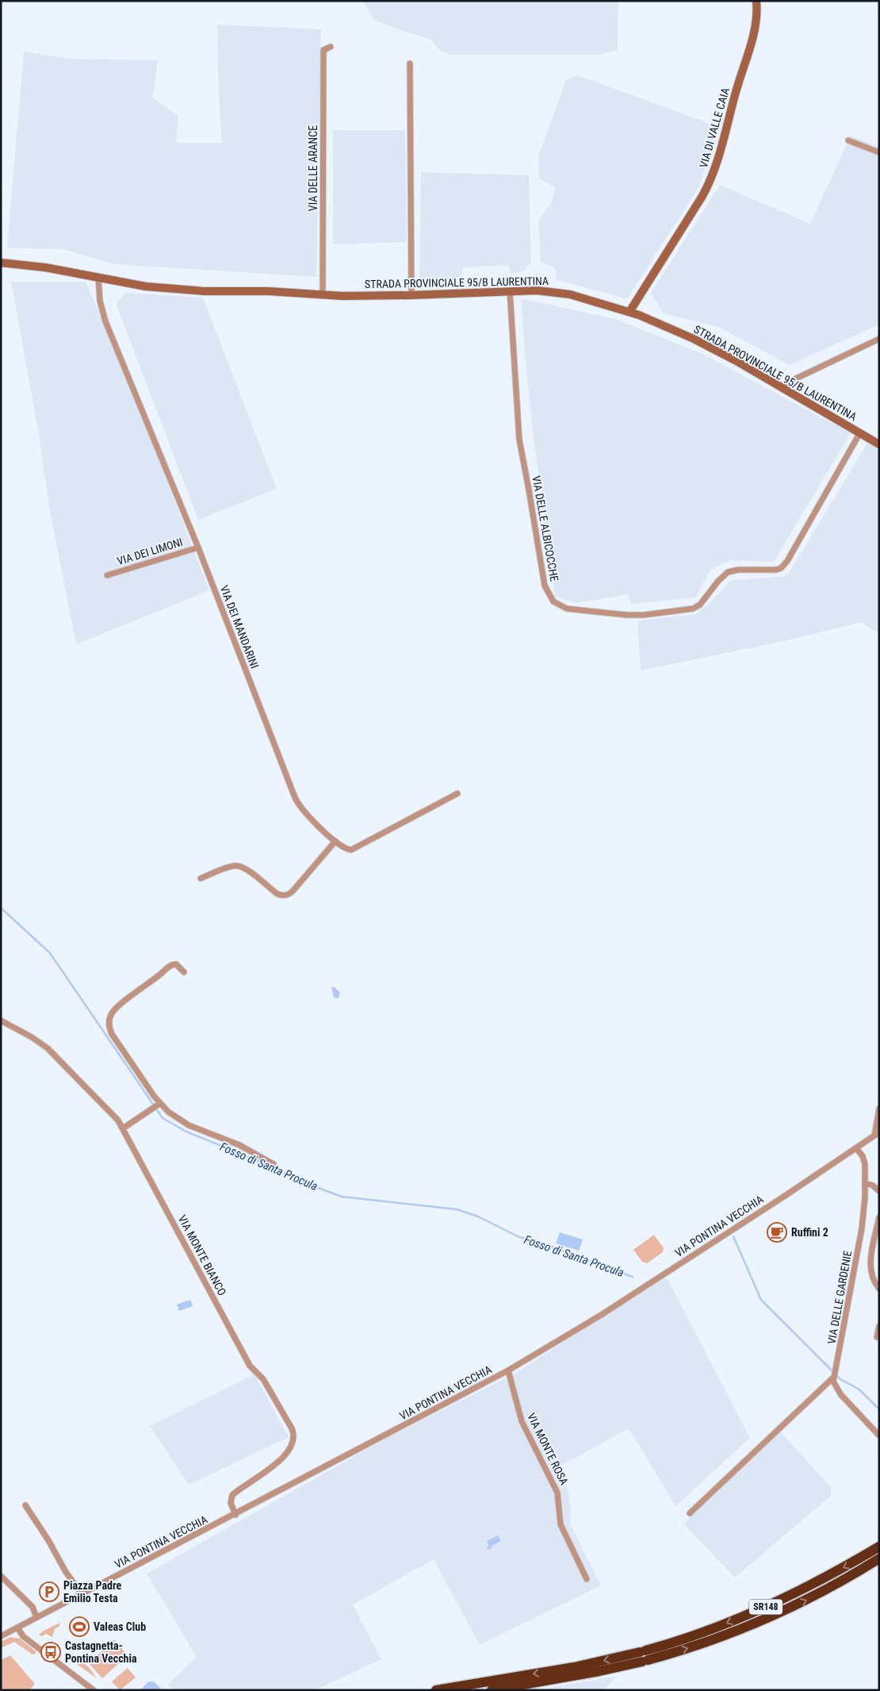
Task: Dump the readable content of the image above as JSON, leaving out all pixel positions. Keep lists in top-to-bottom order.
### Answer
{
  "streets": {
    "highway": ["SR148"],
    "main road": ["VIA DI VALLE CAIA", "STRADA PROVINCIALE 95/B LAURENTINA"],
    "street": [
      "VIA DELLE ARANCE",
      "VIA DELLE ALBICOCCHE",
      "VIA DEI LIMONI",
      "VIA DEI MANDARINI",
      "VIA PONTINA VECCHIA",
      "VIA MONTE BIANCO",
      "VIA DELLE GARDENIE",
      "VIA MONTE ROSA"
    ]
  },
  "crossings": [
    ["VIA DI VALLE CAIA", "STRADA PROVINCIALE 95/B LAURENTINA"],
    ["VIA DELLE ARANCE", "STRADA PROVINCIALE 95/B LAURENTINA"],
    ["STRADA PROVINCIALE 95/B LAURENTINA", "VIA DELLE ALBICOCCHE"],
    ["STRADA PROVINCIALE 95/B LAURENTINA", "VIA DEI MANDARINI"],
    ["VIA DEI LIMONI", "VIA DEI MANDARINI"],
    ["VIA PONTINA VECCHIA", "VIA MONTE BIANCO"],
    ["VIA PONTINA VECCHIA", "VIA DELLE GARDENIE"],
    ["VIA PONTINA VECCHIA", "VIA MONTE ROSA"]
  ],
  "water": ["Fosso di Santa Procula"],
  "places": {
    "cafe": ["Ruffini 2"],
    "parking": ["Piazza Padre Emilio Testa"],
    "sports": ["Valeas Club"],
    "bus stop": ["Castagnetta- Pontina Vecchia"]
  }
}
